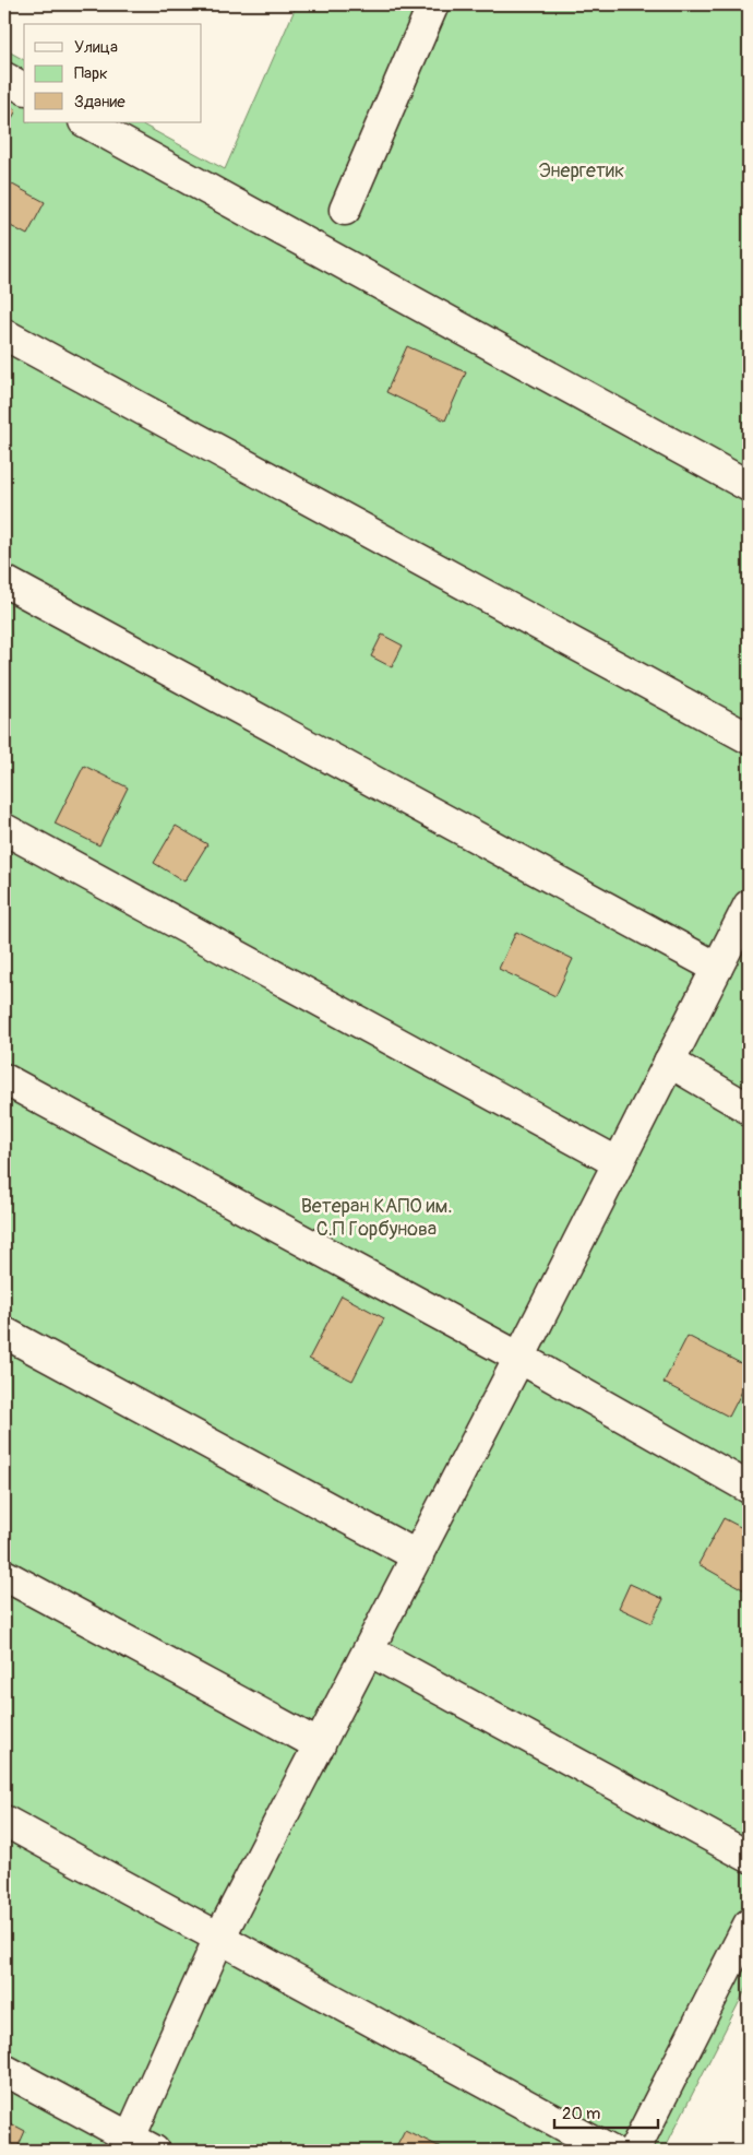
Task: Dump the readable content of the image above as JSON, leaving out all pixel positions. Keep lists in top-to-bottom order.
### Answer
{
  "parks": ["Энергетик", "Ветеран КАПО им. С.П Горбунова"],
  "legend": ["Улица", "Парк", "Здание"],
  "scale_bar": "20 m"
}
